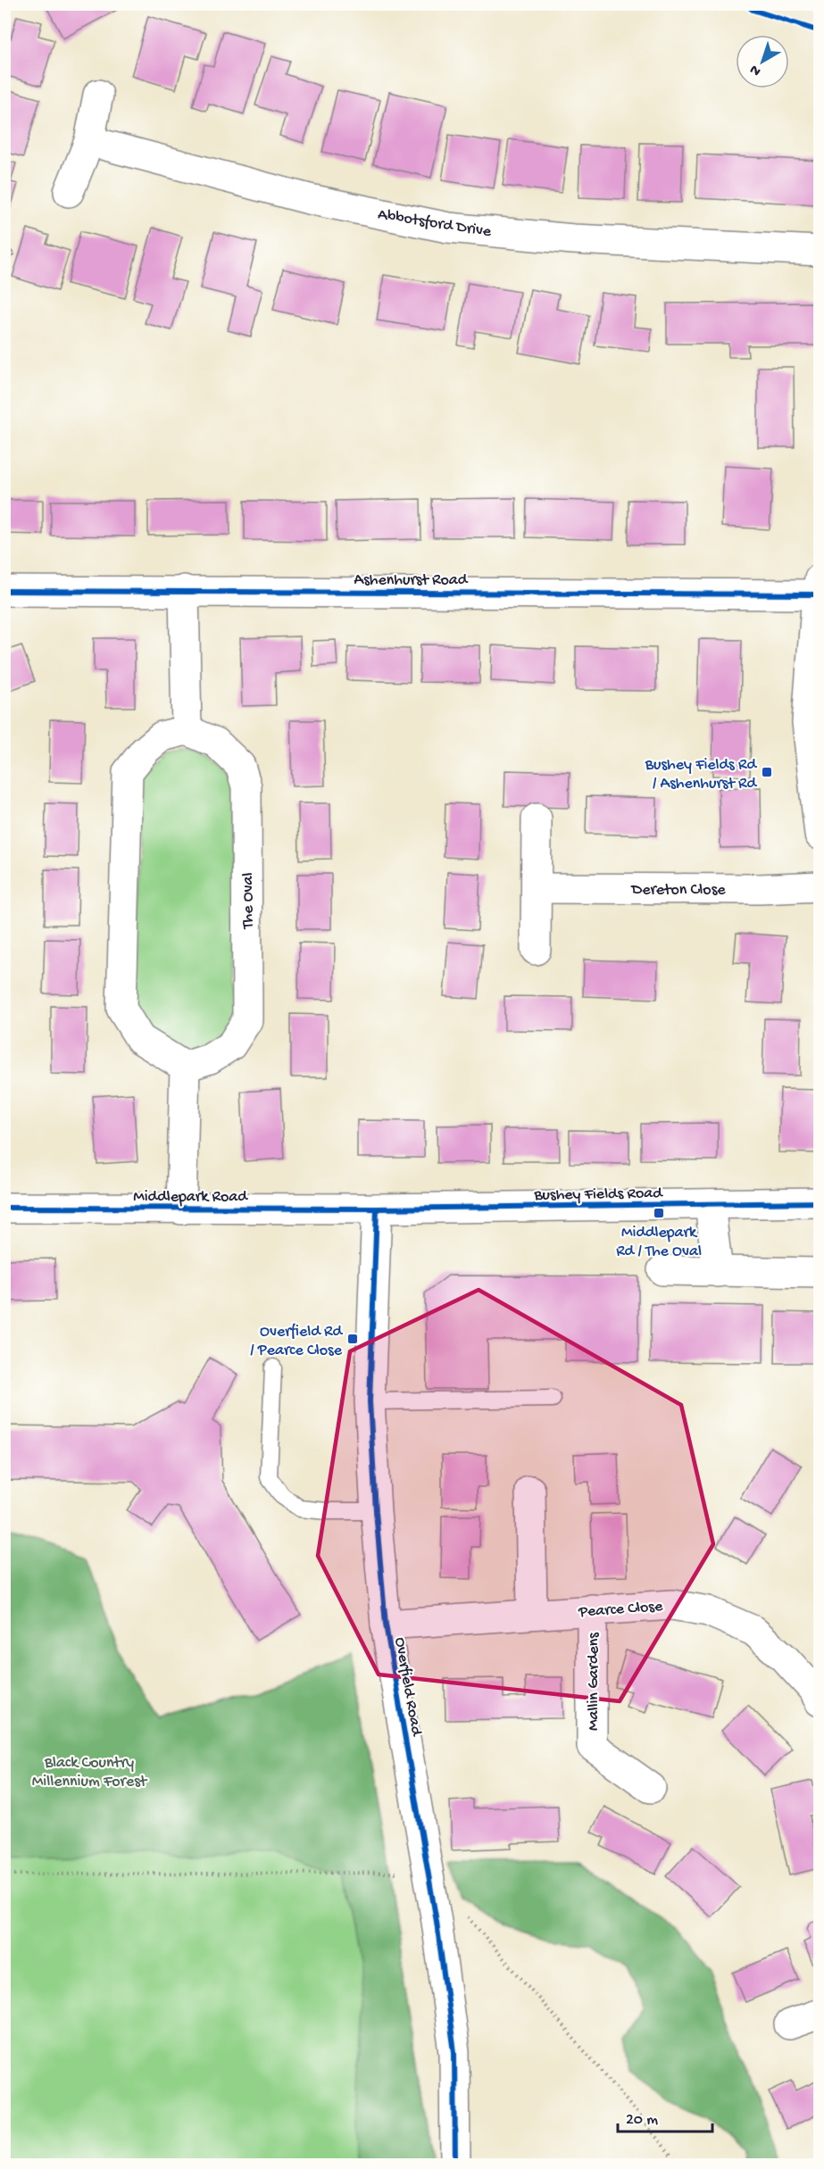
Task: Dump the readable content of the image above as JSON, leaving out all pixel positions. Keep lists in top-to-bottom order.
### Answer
{
  "streets": {
    "street": [
      "Abbotsford Drive",
      "Ashenhurst Road",
      "Dereton Close",
      "The Oval",
      "Bushey Fields Road",
      "Middlepark Road",
      "Pearce Close",
      "Mallin Gardens",
      "Overfield Road"
    ]
  },
  "crossings": [
    ["Bushey Fields Road", "Middlepark Road"],
    ["Bushey Fields Road", "Overfield Road"],
    ["Middlepark Road", "Overfield Road"],
    ["Pearce Close", "Mallin Gardens"],
    ["Pearce Close", "Overfield Road"]
  ],
  "parks": ["Black Country Millennium Forest"],
  "places": {
    "transit": ["Bushey Fields Rd / Ashenhurst Rd", "Middlepark Rd / The Oval", "Overfield Rd / Pearce Close"]
  },
  "scale_bar": "20 m",
  "north": "bottom left"
}
